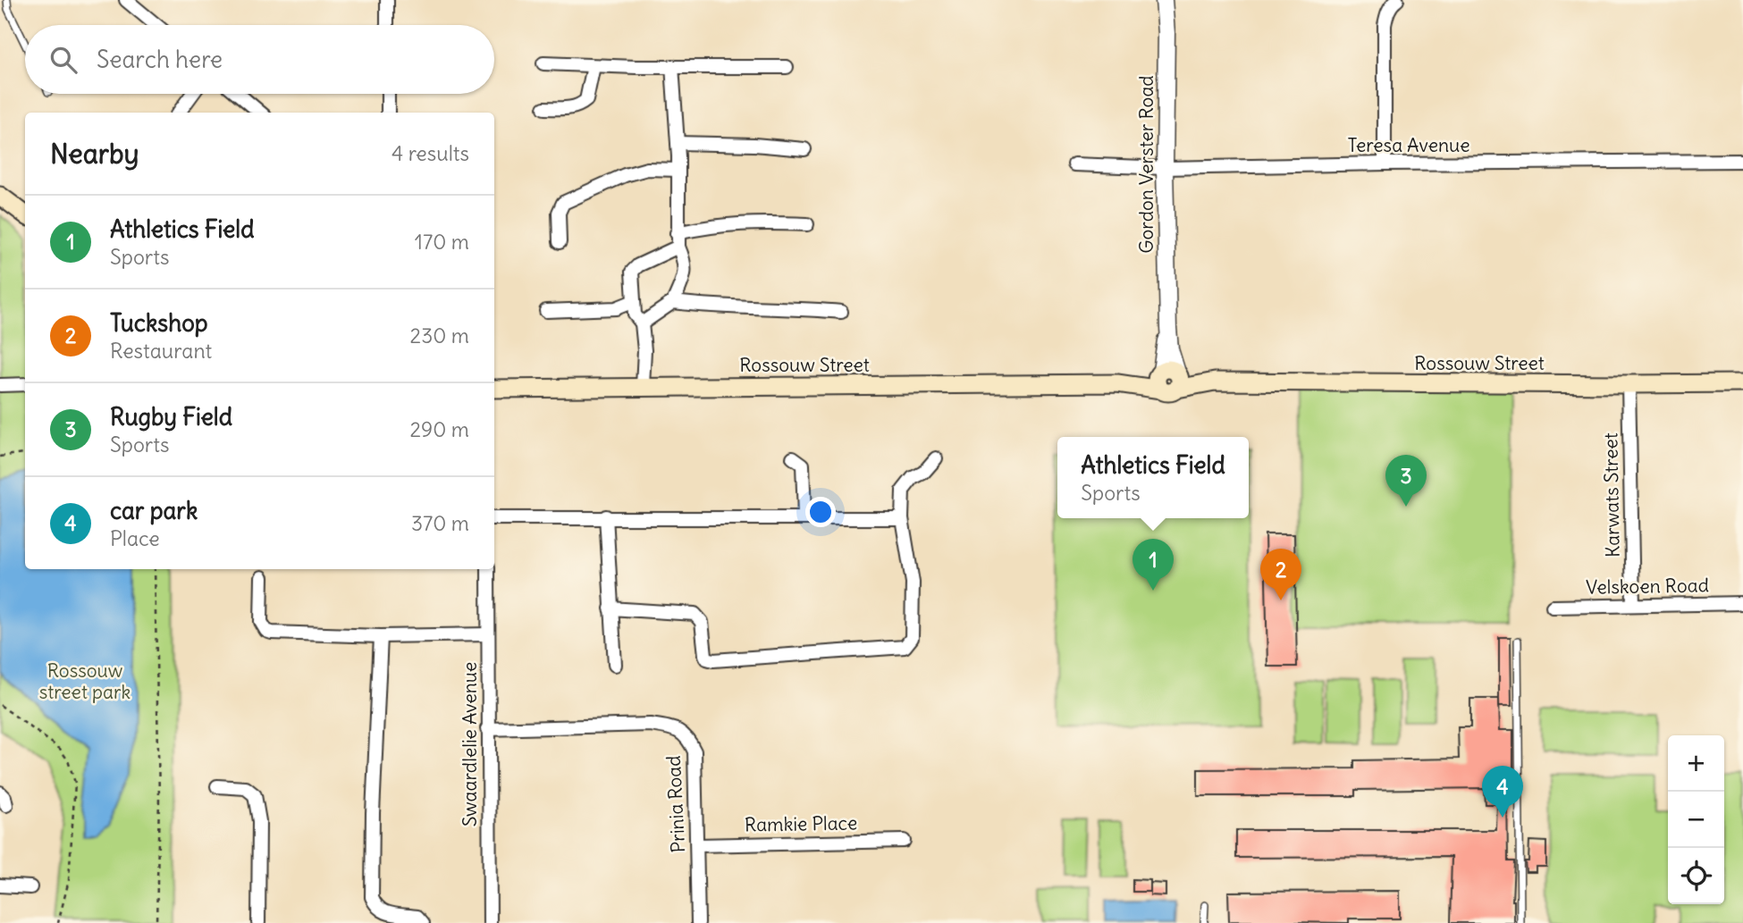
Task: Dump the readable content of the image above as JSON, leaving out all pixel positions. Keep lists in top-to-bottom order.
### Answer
{
  "streets": {
    "main road": ["Rossouw Street"],
    "street": [
      "Teresa Avenue",
      "Gordon Verster Road",
      "Karwats Street",
      "Velskoen Road",
      "Swaardlelie Avenue",
      "Prinia Road",
      "Ramkie Place"
    ]
  },
  "crossings": [
    ["Teresa Avenue", "Gordon Verster Road"],
    ["Gordon Verster Road", "Rossouw Street"],
    ["Rossouw Street", "Karwats Street"],
    ["Karwats Street", "Velskoen Road"],
    ["Swaardlelie Avenue", "Prinia Road"],
    ["Prinia Road", "Ramkie Place"]
  ],
  "parks": ["Rossouw street park"],
  "page": {
    "search": "Search here",
    "heading": ["Nearby", "4 results"],
    "list": [
      {
        "mark": "1",
        "name": "Athletics Field",
        "note": "Sports",
        "value": "170 m"
      },
      {
        "mark": "2",
        "name": "Tuckshop",
        "note": "Restaurant",
        "value": "230 m"
      },
      {
        "mark": "3",
        "name": "Rugby Field",
        "note": "Sports",
        "value": "290 m"
      },
      {
        "mark": "4",
        "name": "car park",
        "note": "Place",
        "value": "370 m"
      }
    ],
    "popup": ["Athletics Field", "Sports"],
    "pins": [
      "3",
      "1",
      "2",
      "4"
    ],
    "map_buttons": ["+", "−"]
  }
}
